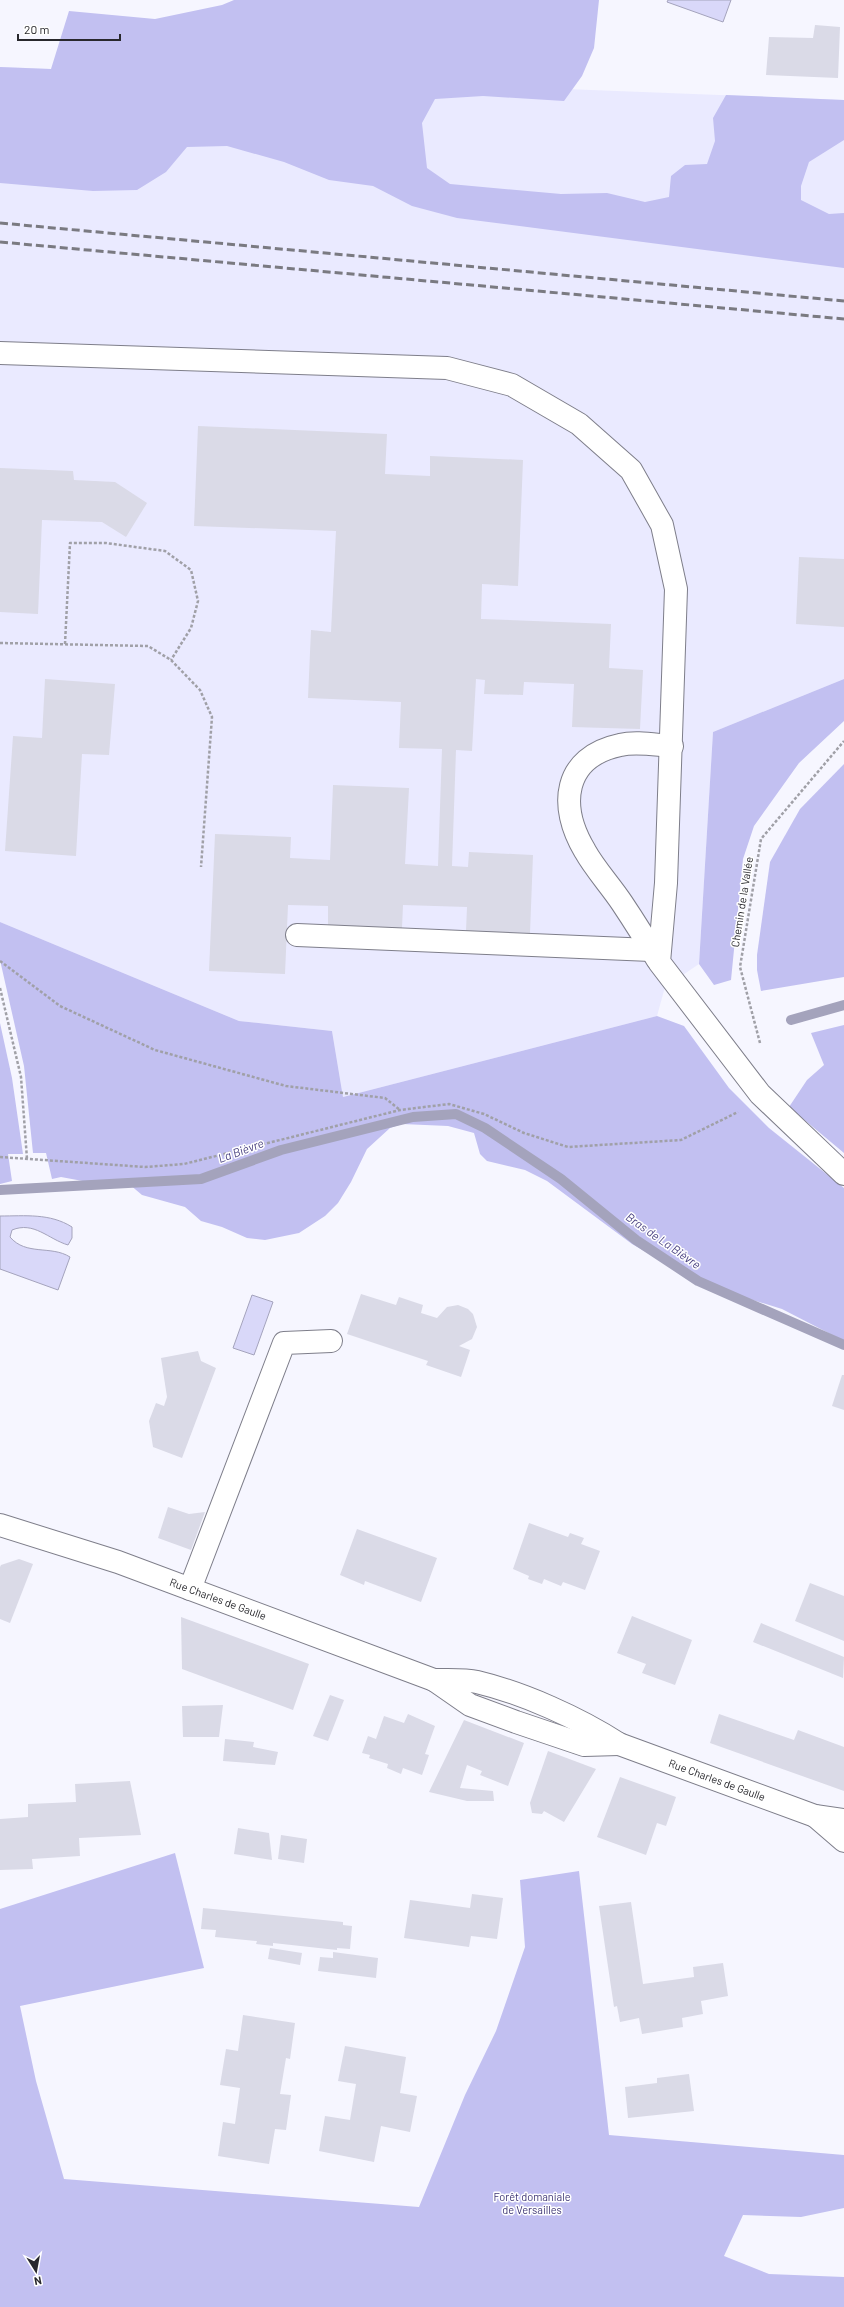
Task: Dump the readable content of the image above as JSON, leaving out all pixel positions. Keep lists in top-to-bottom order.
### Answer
{
  "streets": {
    "main road": ["Rue Charles de Gaulle"],
    "path": ["Chemin de la Vallée"]
  },
  "water": ["La Bièvre", "Bras de La Bièvre"],
  "parks": ["Forêt domaniale de Versailles"],
  "scale_bar": "20 m",
  "north": "bottom"
}
